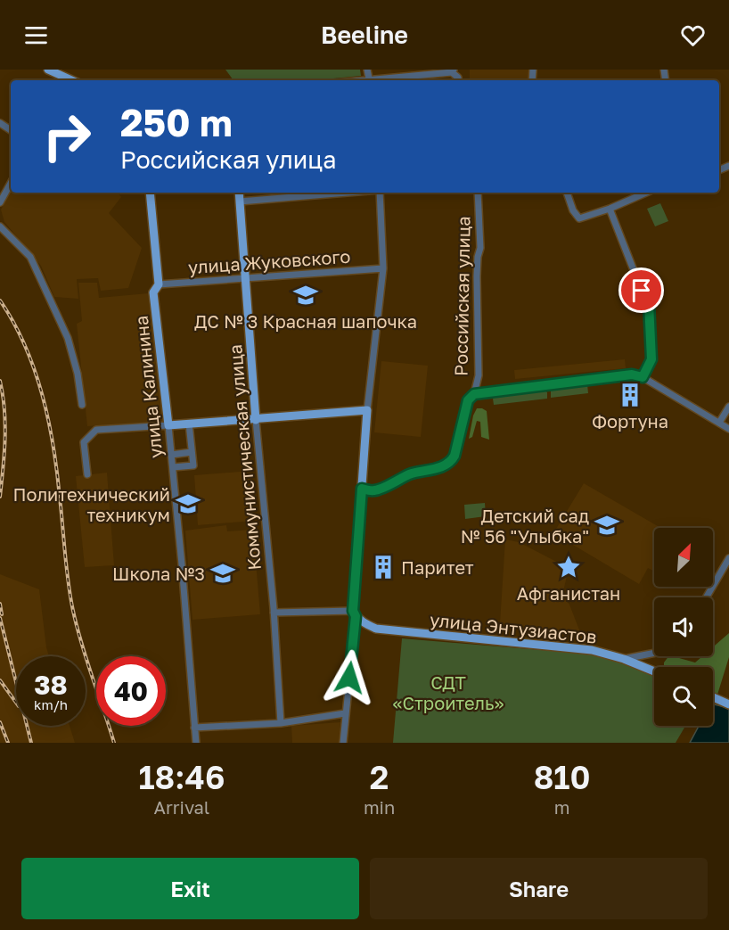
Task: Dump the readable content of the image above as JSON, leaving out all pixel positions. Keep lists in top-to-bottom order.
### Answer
{
  "streets": {
    "main road": ["улица Калинина", "Коммунистическая улица", "улица Энтузиастов"],
    "street": ["улица Жуковского", "Российская улица"]
  },
  "crossings": [
    ["улица Жуковского", "улица Калинина"],
    ["улица Жуковского", "Коммунистическая улица"]
  ],
  "parks": ["СДТ «Строитель»"],
  "places": {
    "school or university": [
      "ДС № 3 Красная шапочка",
      "Политехнический техникум",
      "Детский сад № 56 \"Улыбка\"",
      "Школа №3"
    ],
    "building": ["Фортуна", "Паритет"],
    "place": ["Афганистан"]
  },
  "north": "top right",
  "page": {
    "header": "Beeline",
    "turn": ["250 m", "Российская улица"],
    "speed": "38 km/h",
    "limit": "40",
    "eta": [
      "18:46",
      "Arrival",
      "2",
      "min",
      "810",
      "m"
    ],
    "buttons": ["Exit", "Share"]
  }
}
